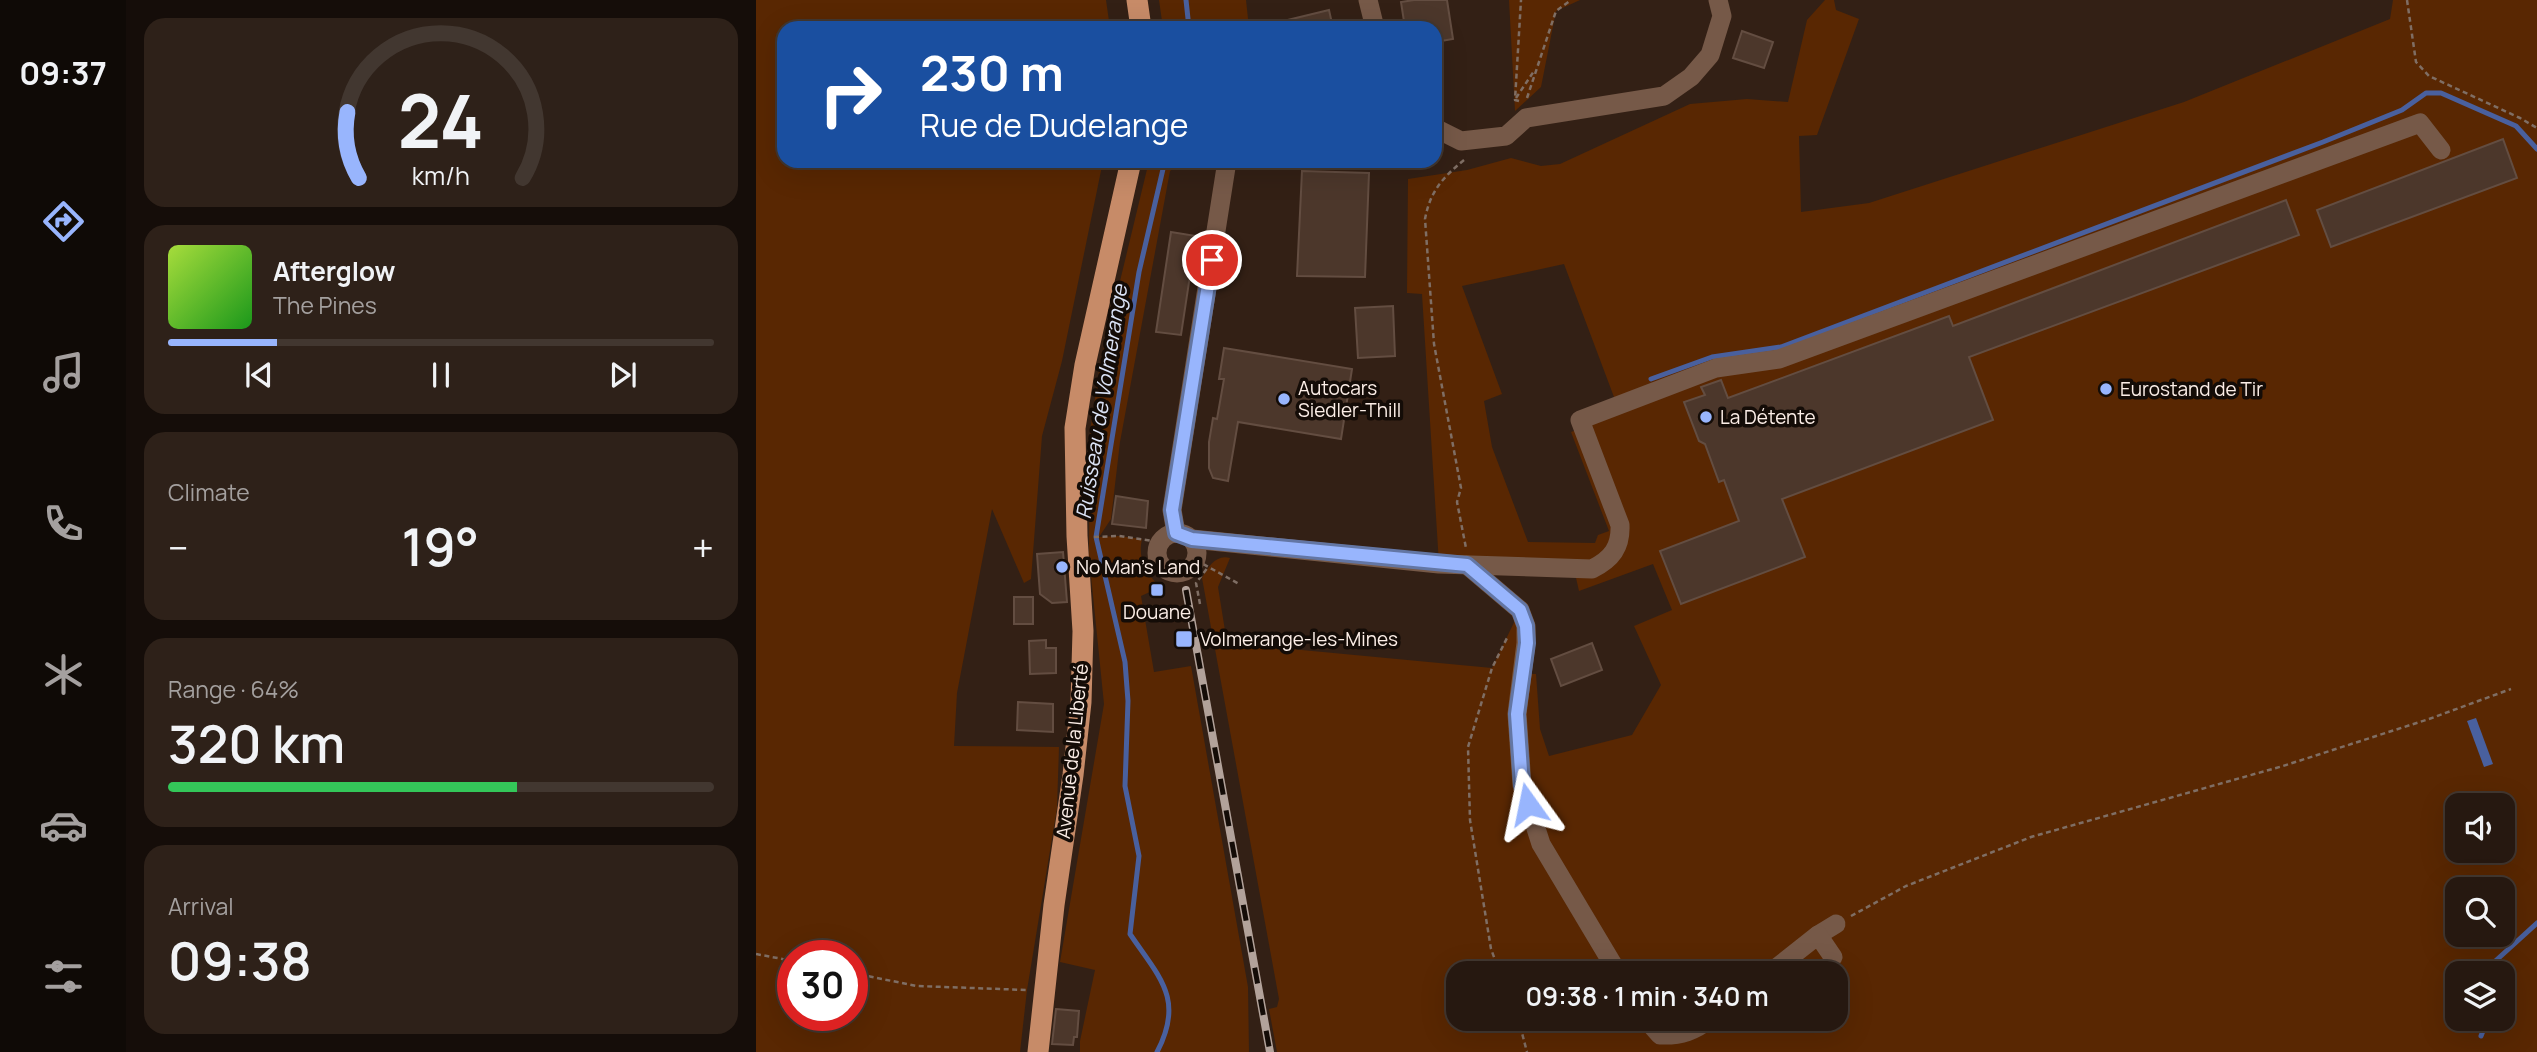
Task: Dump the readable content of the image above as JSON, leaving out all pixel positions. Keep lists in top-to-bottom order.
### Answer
{
  "streets": {
    "main road": ["Avenue de la Liberté"]
  },
  "water": ["Ruisseau de Volmerange"],
  "places": {
    "other": [
      "Eurostand de Tir",
      "Autocars Siedler-Thill",
      "La Détente",
      "No Man's Land"
    ],
    "transit": ["Douane", "Volmerange-les-Mines"]
  },
  "page": {
    "tabs": "09:37",
    "turn": ["230 m", "Rue de Dudelange"],
    "song": ["Afterglow", "The Pines"],
    "tile": [
      "Climate",
      ["Range · 64%", "320 km"],
      ["Arrival", "09:38"]
    ],
    "heat": ["−", "19°", "+"],
    "limit": "30",
    "trip": "09:38 · 1 min · 340 m",
    "gauge": ["24", "km/h"]
  }
}
